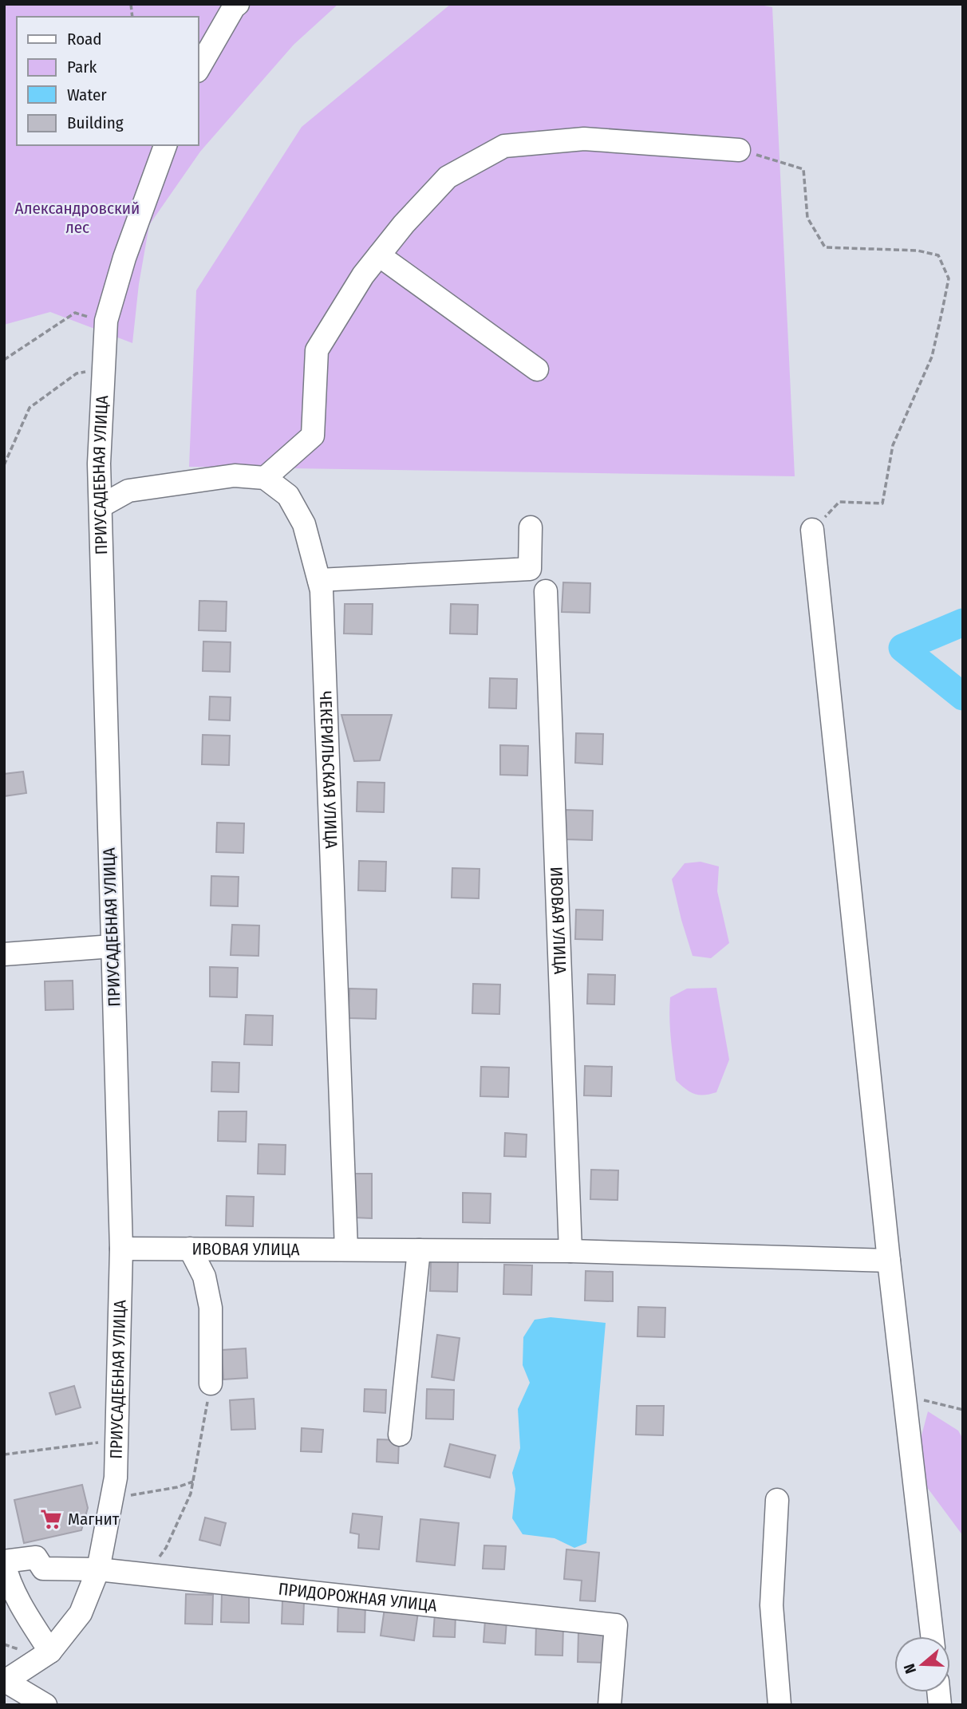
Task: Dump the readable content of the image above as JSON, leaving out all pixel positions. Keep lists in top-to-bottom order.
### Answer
{
  "streets": {
    "street": [
      "ПРИУСАДЕБНАЯ УЛИЦА",
      "ЧЕКЕРИЛЬСКАЯ УЛИЦА",
      "ИВОВАЯ УЛИЦА",
      "ПРИДОРОЖНАЯ УЛИЦА"
    ]
  },
  "crossings": [
    ["ПРИУСАДЕБНАЯ УЛИЦА", "ИВОВАЯ УЛИЦА"],
    ["ПРИУСАДЕБНАЯ УЛИЦА", "ПРИДОРОЖНАЯ УЛИЦА"],
    ["ЧЕКЕРИЛЬСКАЯ УЛИЦА", "ИВОВАЯ УЛИЦА"]
  ],
  "parks": ["Александровский лес"],
  "places": {
    "supermarket": ["Магнит"]
  },
  "legend": [
    "Road",
    "Park",
    "Water",
    "Building"
  ],
  "north": "left"
}
